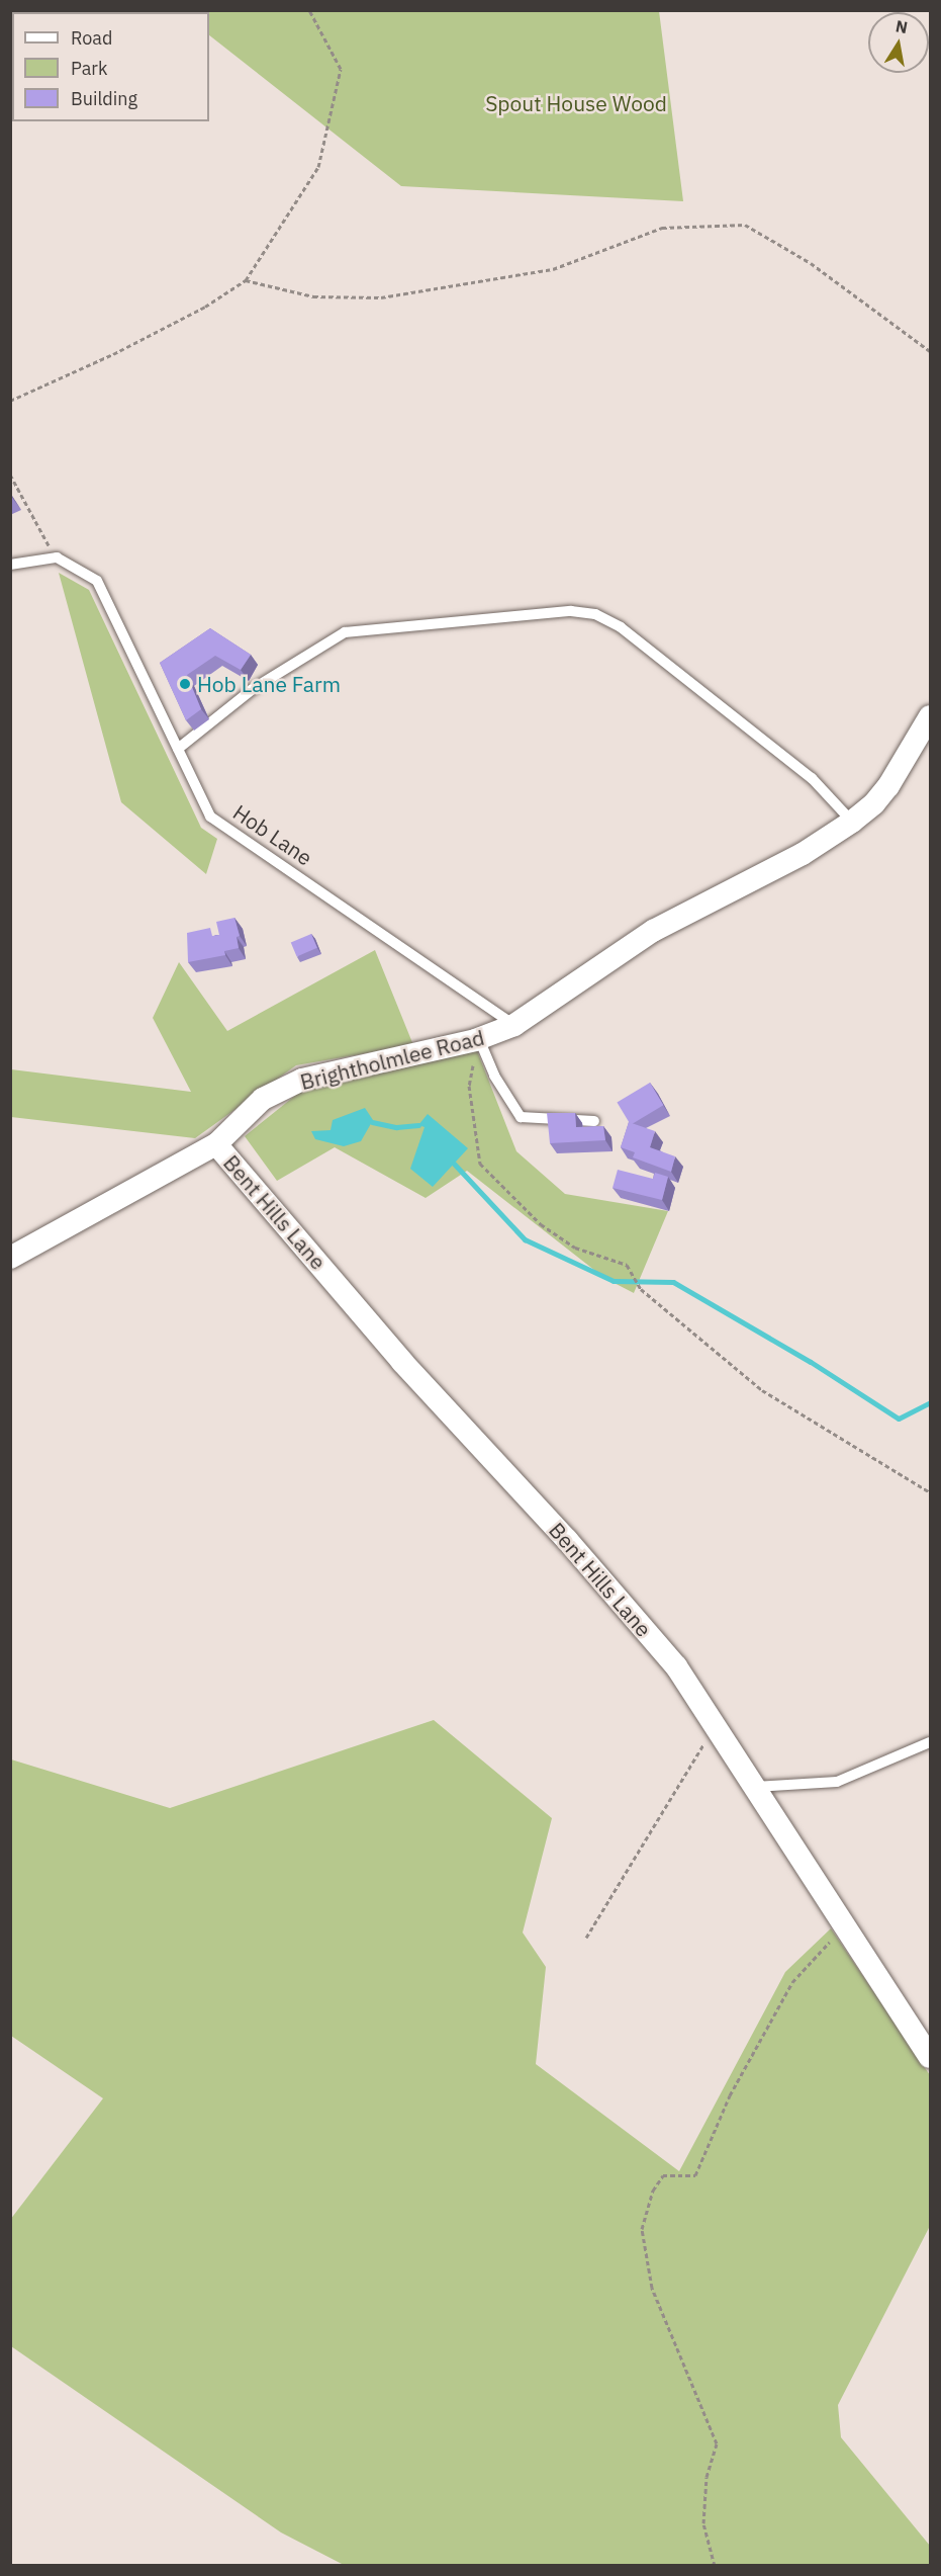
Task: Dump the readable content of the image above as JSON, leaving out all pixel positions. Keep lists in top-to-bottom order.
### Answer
{
  "streets": {
    "street": ["Brightholmlee Road", "Bent Hills Lane"],
    "lane": ["Hob Lane"]
  },
  "crossings": [
    ["Hob Lane", "Brightholmlee Road"],
    ["Brightholmlee Road", "Bent Hills Lane"]
  ],
  "parks": ["Spout House Wood"],
  "places": ["Hob Lane Farm"],
  "legend": ["Road", "Park", "Building"],
  "north": "top"
}
